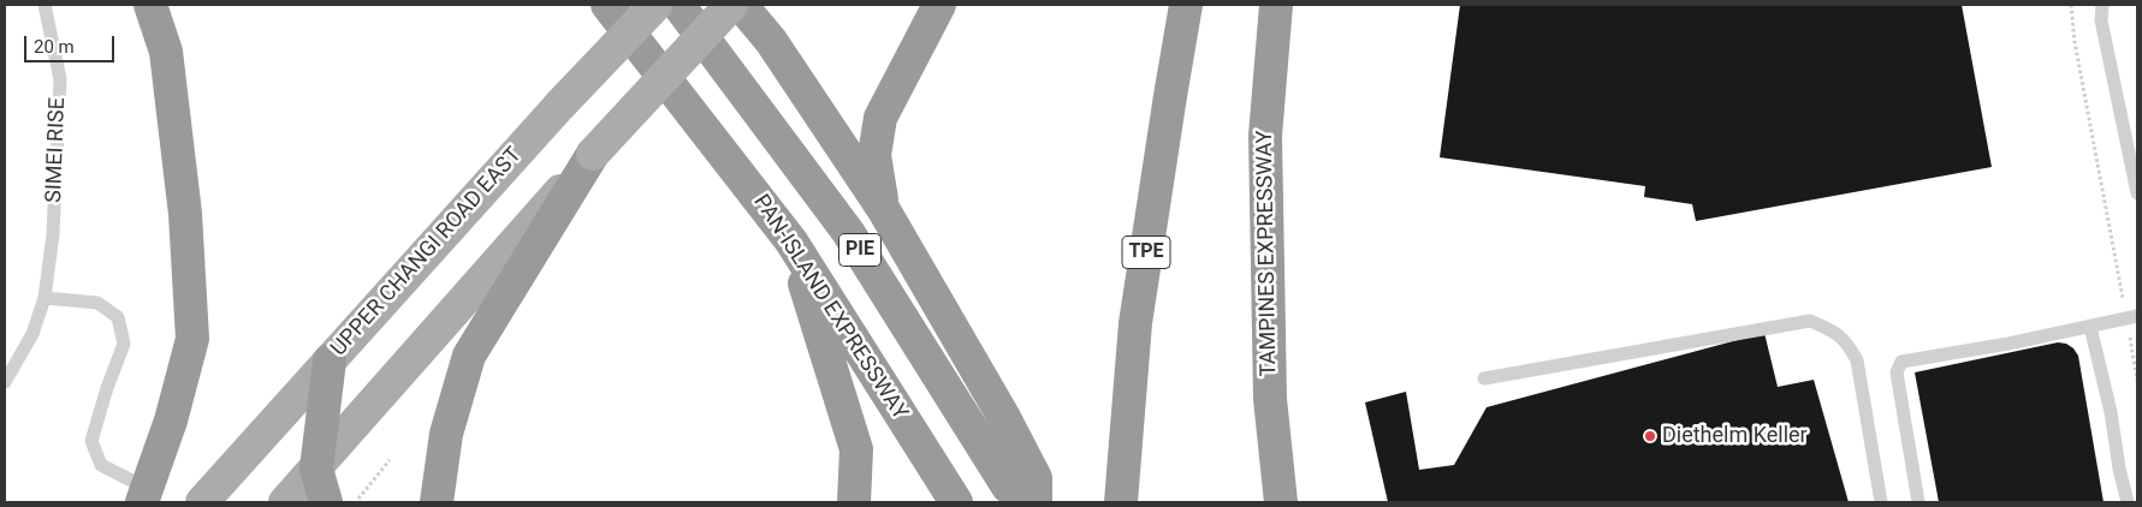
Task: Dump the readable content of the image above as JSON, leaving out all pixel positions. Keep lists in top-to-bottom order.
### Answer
{
  "streets": {
    "highway": [
      "PIE",
      "TPE",
      "TAMPINES EXPRESSWAY",
      "PAN-ISLAND EXPRESSWAY"
    ],
    "main road": ["UPPER CHANGI ROAD EAST"],
    "lane": ["SIMEI RISE"]
  },
  "places": ["Diethelm Keller"],
  "scale_bar": "20 m"
}
